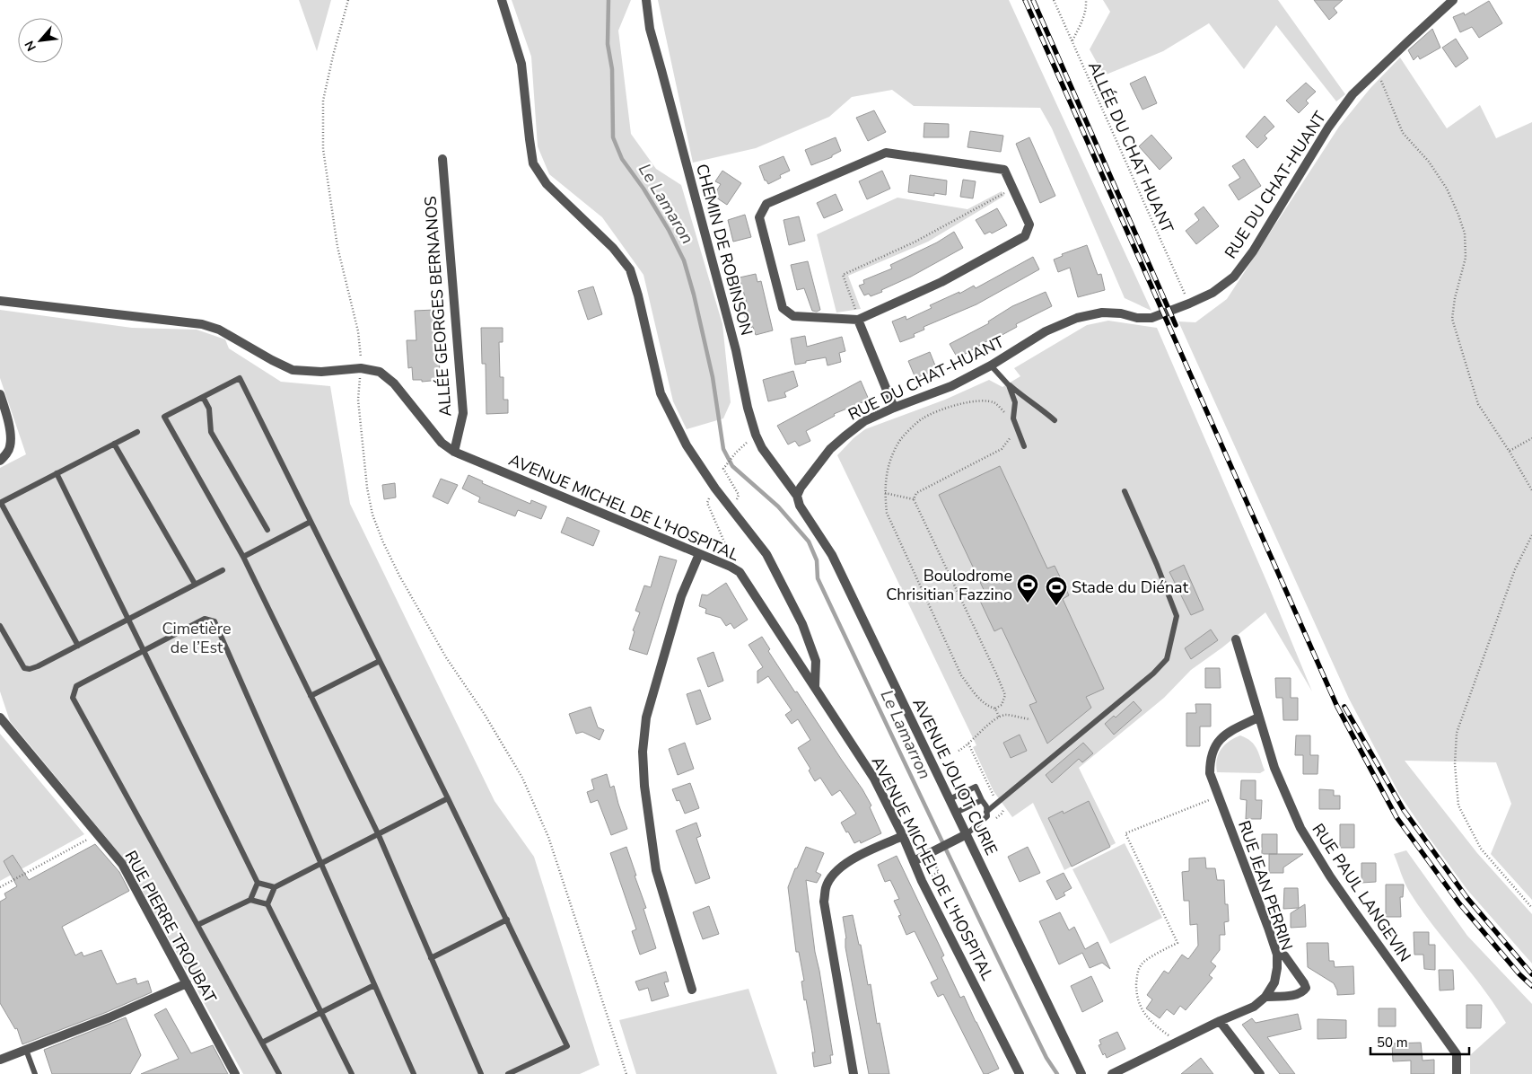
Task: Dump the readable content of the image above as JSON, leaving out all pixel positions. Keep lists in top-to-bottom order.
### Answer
{
  "streets": {
    "street": [
      "RUE DU CHAT-HUANT",
      "CHEMIN DE ROBINSON",
      "ALLÉE GEORGES BERNANOS",
      "AVENUE MICHEL DE L'HOSPITAL",
      "AVENUE JOLIOT CURIE",
      "RUE JEAN PERRIN",
      "RUE PAUL LANGEVIN",
      "RUE PIERRE TROUBAT"
    ],
    "path": ["ALLÉE DU CHAT HUANT"]
  },
  "crossings": [
    ["ALLÉE DU CHAT HUANT", "RUE DU CHAT-HUANT"],
    ["RUE DU CHAT-HUANT", "CHEMIN DE ROBINSON"],
    ["RUE DU CHAT-HUANT", "AVENUE JOLIOT CURIE"],
    ["CHEMIN DE ROBINSON", "AVENUE JOLIOT CURIE"],
    ["ALLÉE GEORGES BERNANOS", "AVENUE MICHEL DE L'HOSPITAL"],
    ["RUE JEAN PERRIN", "RUE PAUL LANGEVIN"]
  ],
  "water": ["Le Lamaron", "Le Lamarron"],
  "parks": ["Cimetière de l’Est"],
  "places": {
    "sports": ["Boulodrome Chrisitian Fazzino", "Stade du Diénat"]
  },
  "scale_bar": "50 m",
  "north": "bottom left"
}
